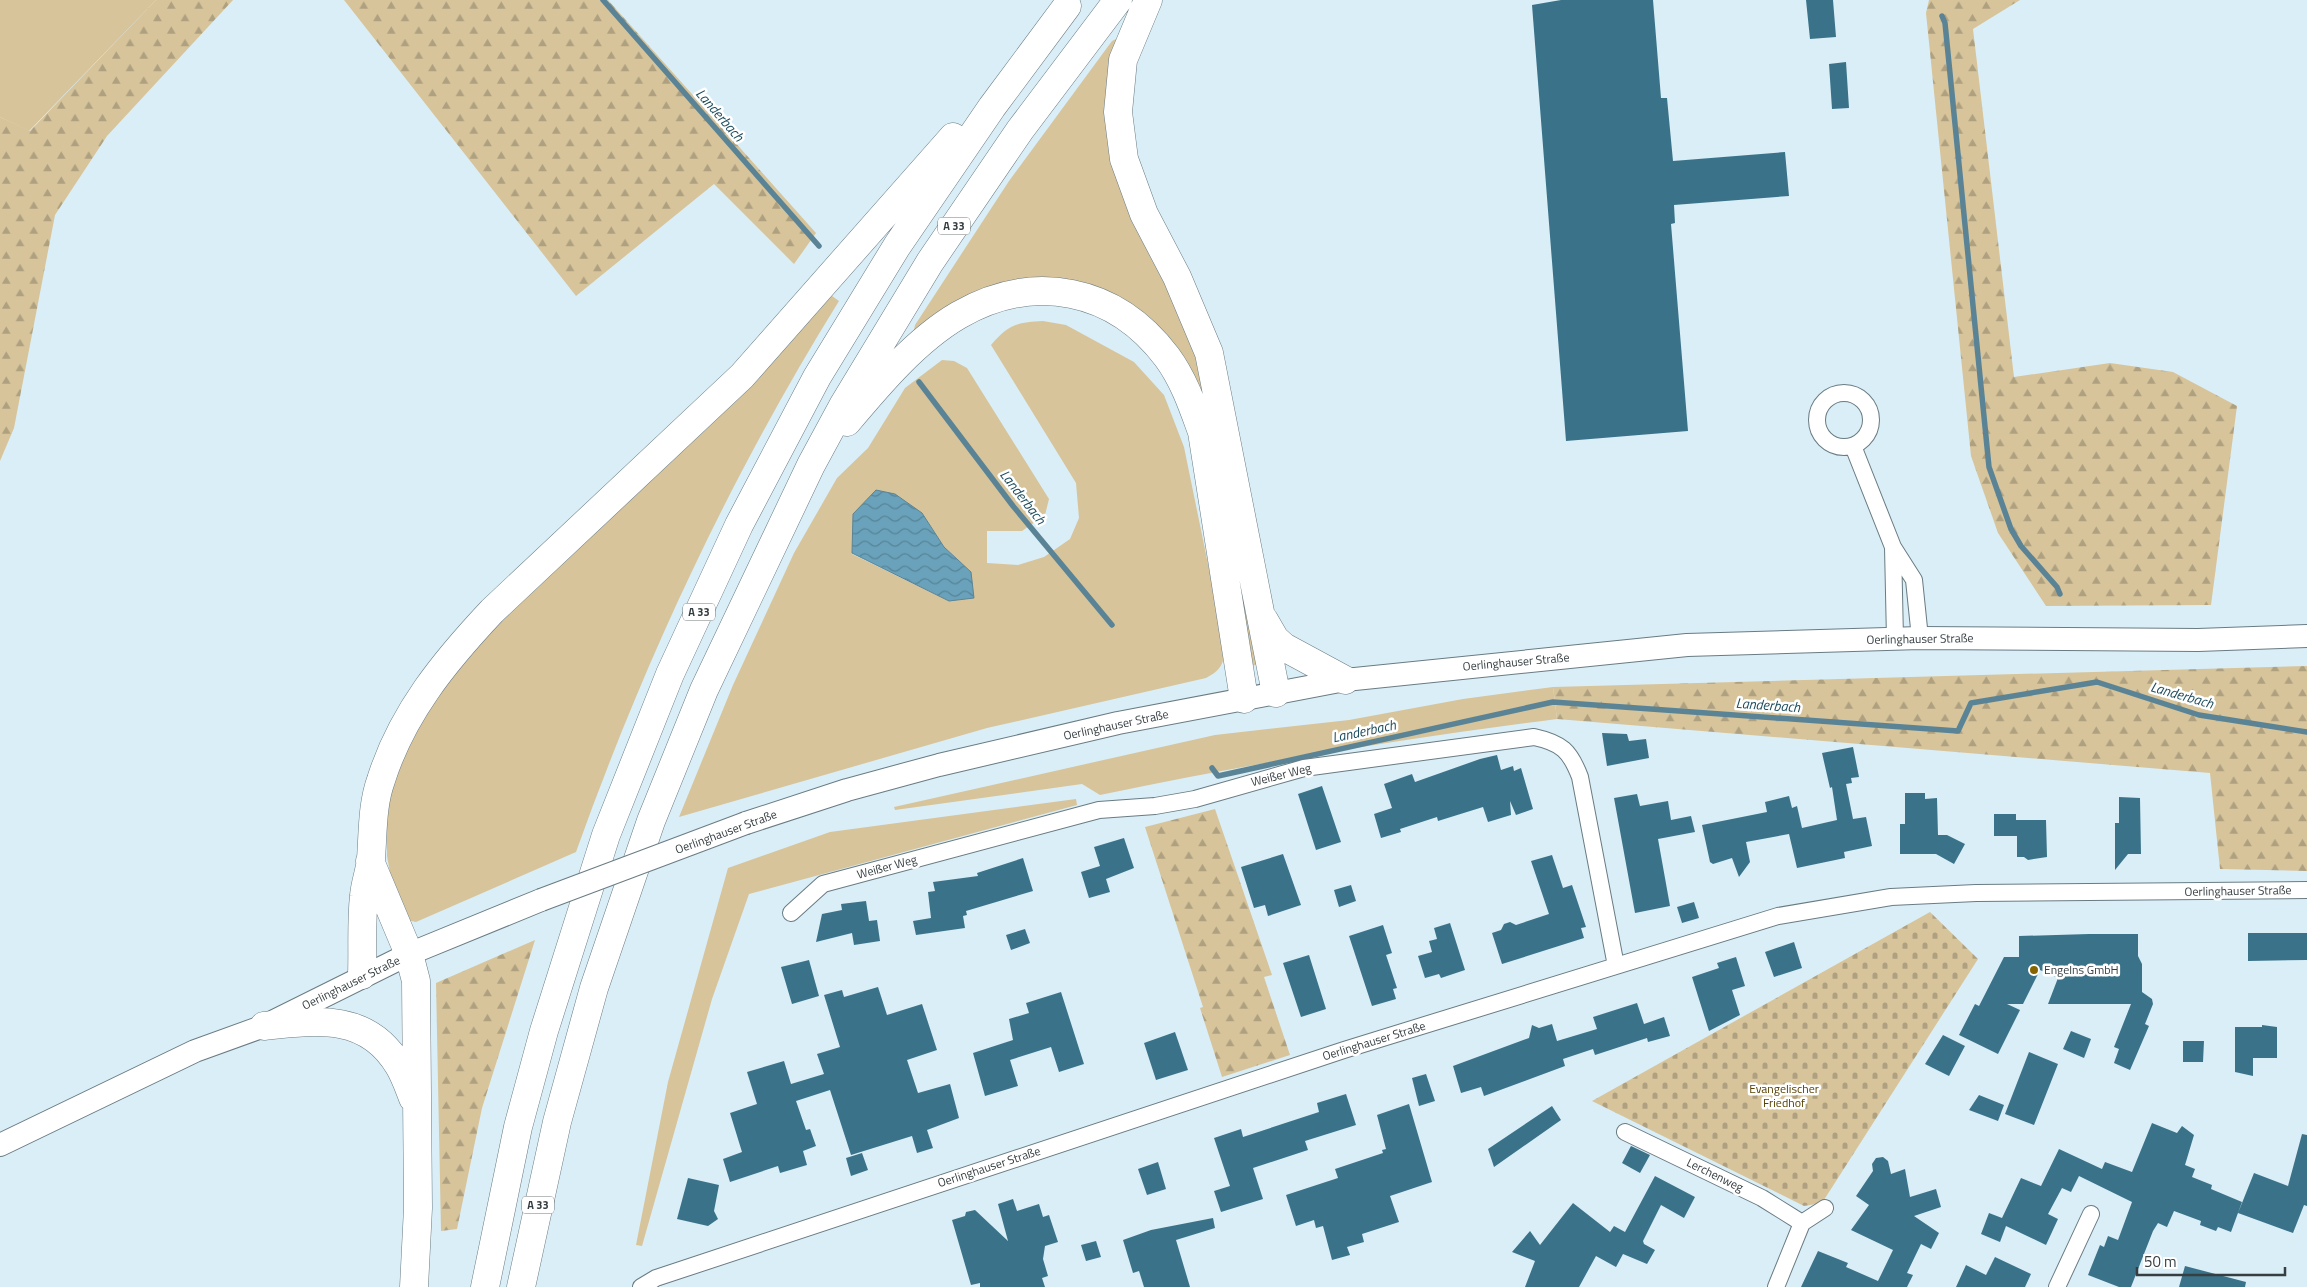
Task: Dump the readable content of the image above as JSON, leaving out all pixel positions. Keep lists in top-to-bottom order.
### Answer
{
  "streets": {
    "highway": ["A 33"],
    "main road": ["Oerlinghauser Straße"],
    "street": ["Weißer Weg", "Lerchenweg"]
  },
  "crossings": [
    ["Oerlinghauser Straße", "Weißer Weg"]
  ],
  "water": ["Landerbach"],
  "parks": ["Evangelischer Friedhof"],
  "places": ["Engelns GmbH"],
  "scale_bar": "50 m"
}
